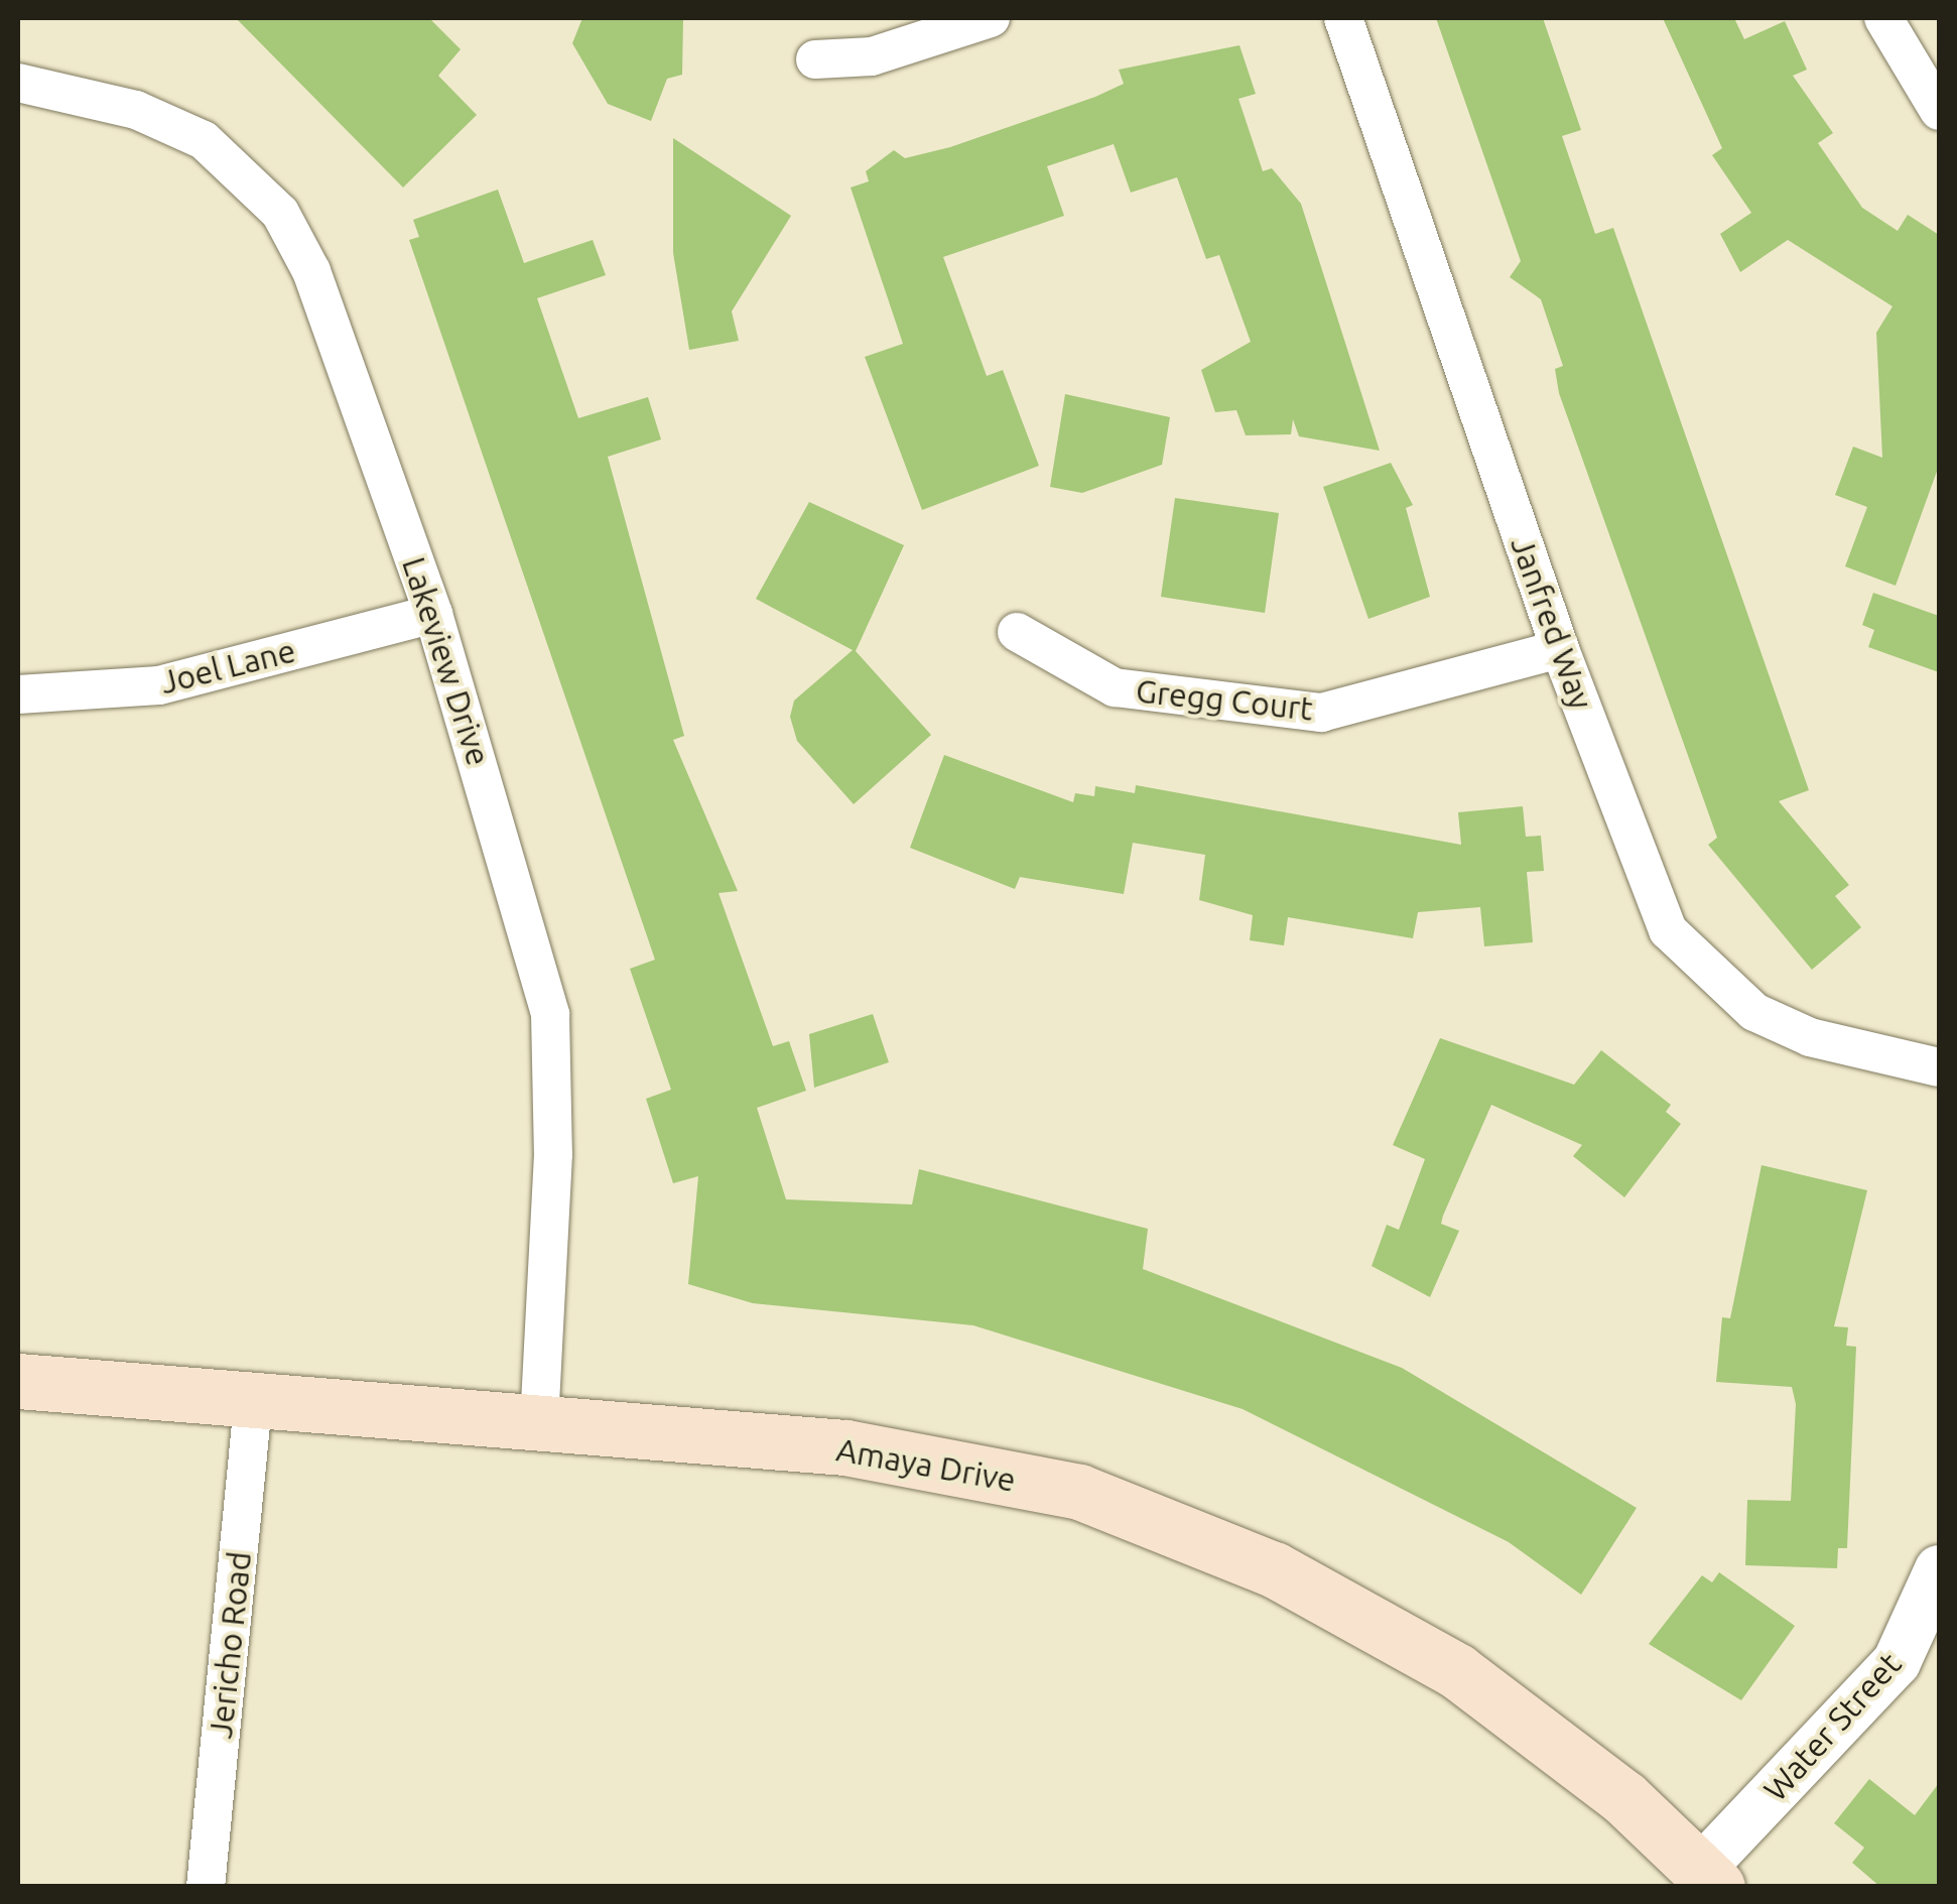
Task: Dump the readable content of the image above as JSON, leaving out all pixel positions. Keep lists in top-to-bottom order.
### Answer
{
  "streets": {
    "main road": ["Amaya Drive"],
    "street": [
      "Janfred Way",
      "Lakeview Drive",
      "Joel Lane",
      "Gregg Court",
      "Jericho Road",
      "Water Street"
    ]
  },
  "crossings": [
    ["Janfred Way", "Gregg Court"],
    ["Lakeview Drive", "Joel Lane"],
    ["Lakeview Drive", "Amaya Drive"],
    ["Amaya Drive", "Jericho Road"],
    ["Amaya Drive", "Water Street"]
  ]
}
